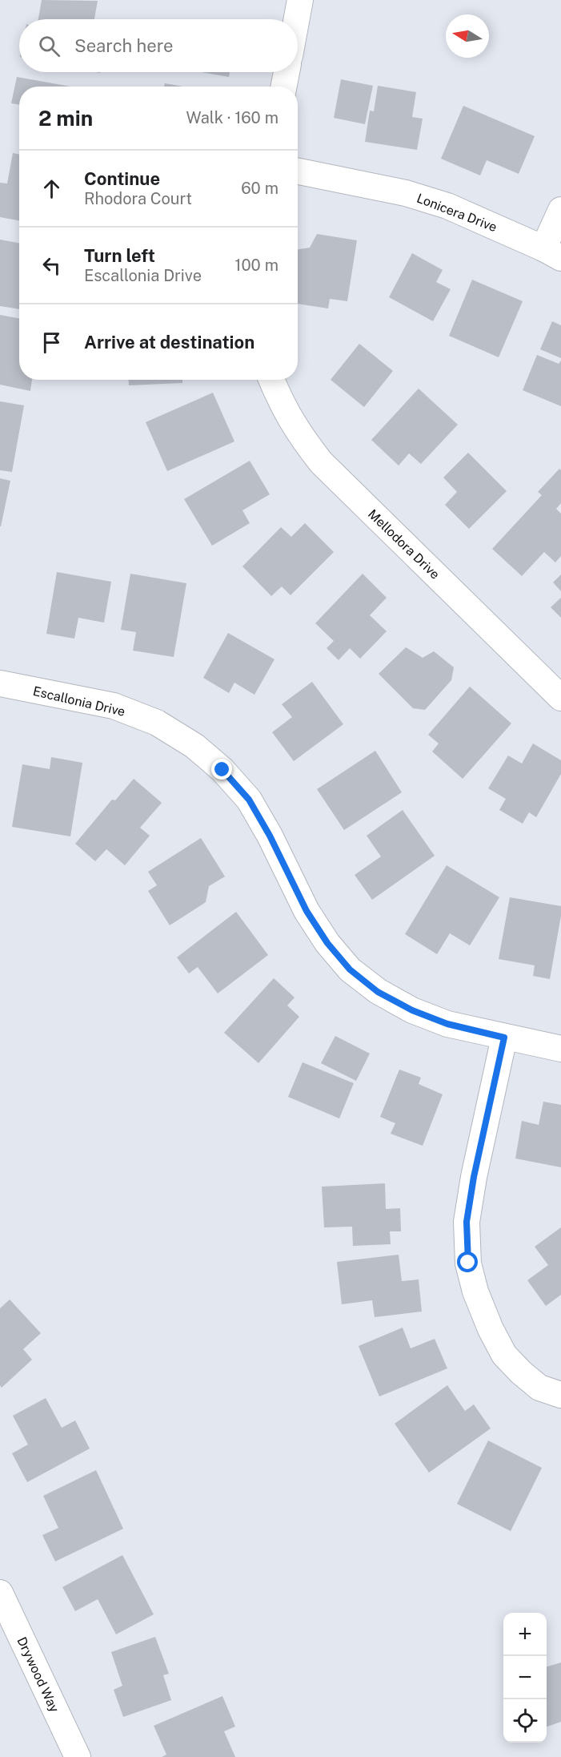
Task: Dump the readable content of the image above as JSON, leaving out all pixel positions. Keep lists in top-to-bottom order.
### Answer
{
  "streets": {
    "street": [
      "Lonicera Drive",
      "Mellodora Drive",
      "Escallonia Drive",
      "Drywood Way"
    ]
  },
  "north": "left",
  "page": {
    "search": "Search here",
    "heading": ["2 min", "Walk · 160 m"],
    "list": [
      ["Continue", "Rhodora Court", "60 m"],
      ["Turn left", "Escallonia Drive", "100 m"],
      "Arrive at destination"
    ],
    "map_buttons": ["+", "−"]
  }
}
